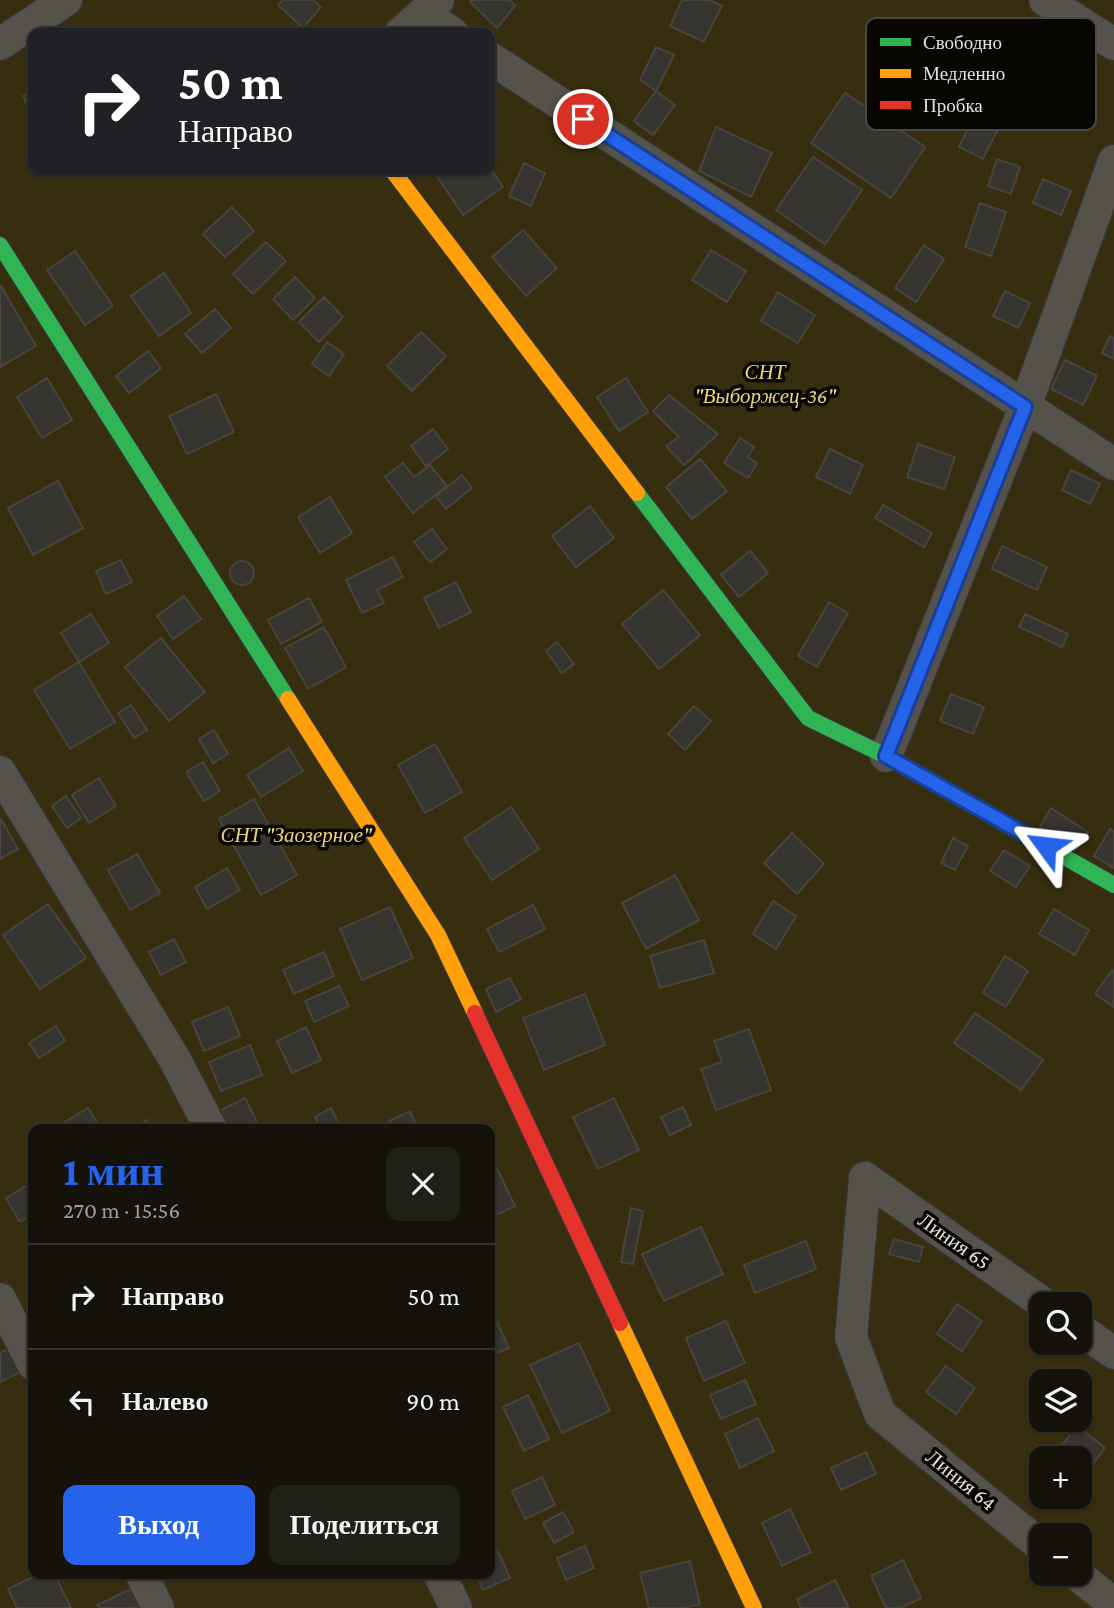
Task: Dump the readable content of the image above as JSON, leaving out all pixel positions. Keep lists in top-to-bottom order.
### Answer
{
  "streets": {
    "street": ["Линия 65", "Линия 64"]
  },
  "crossings": [
    ["Линия 65", "Линия 64"]
  ],
  "parks": ["СНТ \"Выборжец-36\"", "СНТ \"Заозерное\""],
  "legend": ["Свободно", "Медленно", "Пробка"],
  "page": {
    "turn": ["50 m", "Направо"],
    "heading": ["1 мин", "270 m · 15:56"],
    "list": [
      {
        "name": "Направо",
        "value": "50 m"
      },
      {
        "name": "Налево",
        "value": "90 m"
      }
    ],
    "map_buttons": ["+", "−"],
    "buttons": ["Выход", "Поделиться"]
  }
}
